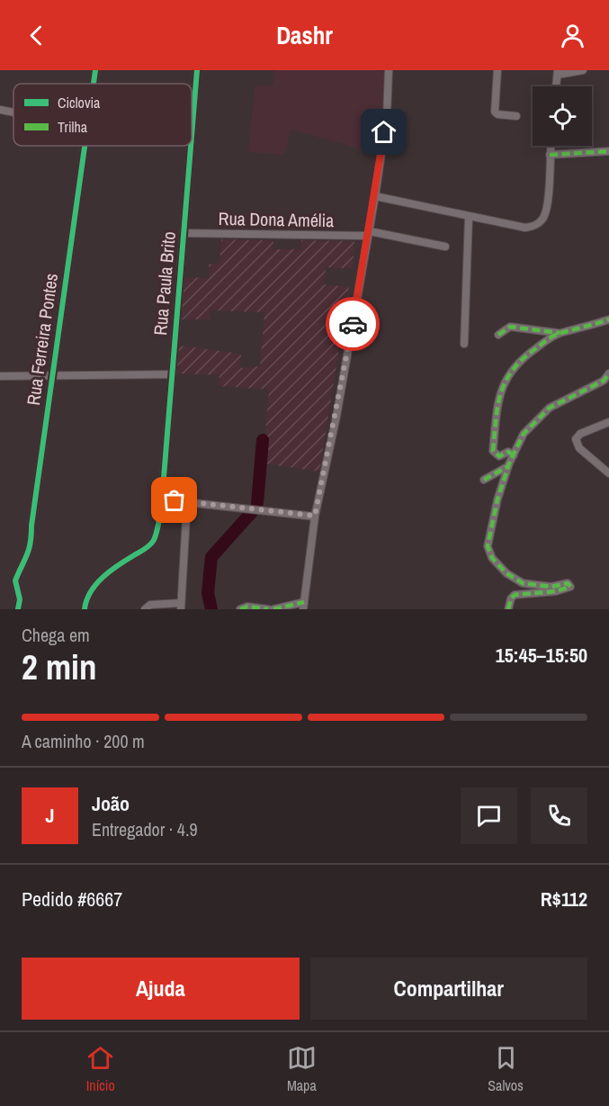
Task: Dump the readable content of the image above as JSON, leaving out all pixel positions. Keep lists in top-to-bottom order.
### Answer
{
  "streets": {
    "street": ["Rua Dona Amélia", "Rua Paula Brito", "Rua Ferreira Pontes"]
  },
  "crossings": [
    ["Rua Dona Amélia", "Rua Paula Brito"]
  ],
  "legend": ["Ciclovia", "Trilha"],
  "page": {
    "header": "Dashr",
    "heading": ["2 min", "Chega em", "15:45–15:50"],
    "panel": [
      "João",
      "Entregador · 4.9",
      "Pedido #6667",
      "R$112"
    ],
    "bar": "A caminho · 200 m",
    "round": "J",
    "buttons": ["Ajuda", "Compartilhar"],
    "tabs": ["Início", "Mapa", "Salvos"]
  }
}
